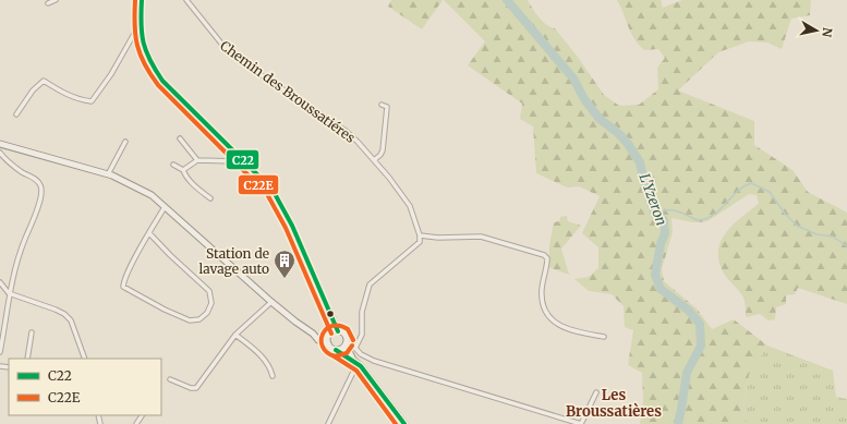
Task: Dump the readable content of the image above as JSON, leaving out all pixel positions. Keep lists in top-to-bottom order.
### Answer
{
  "streets": {
    "street": ["Chemin des Broussatiéres"]
  },
  "districts": ["Les Broussatières"],
  "water": ["L'Yzeron"],
  "places": {
    "building": ["Station de lavage auto"]
  },
  "lines": ["transit line C22", "transit line C22E"],
  "legend": ["C22", "C22E"],
  "north": "right"
}
